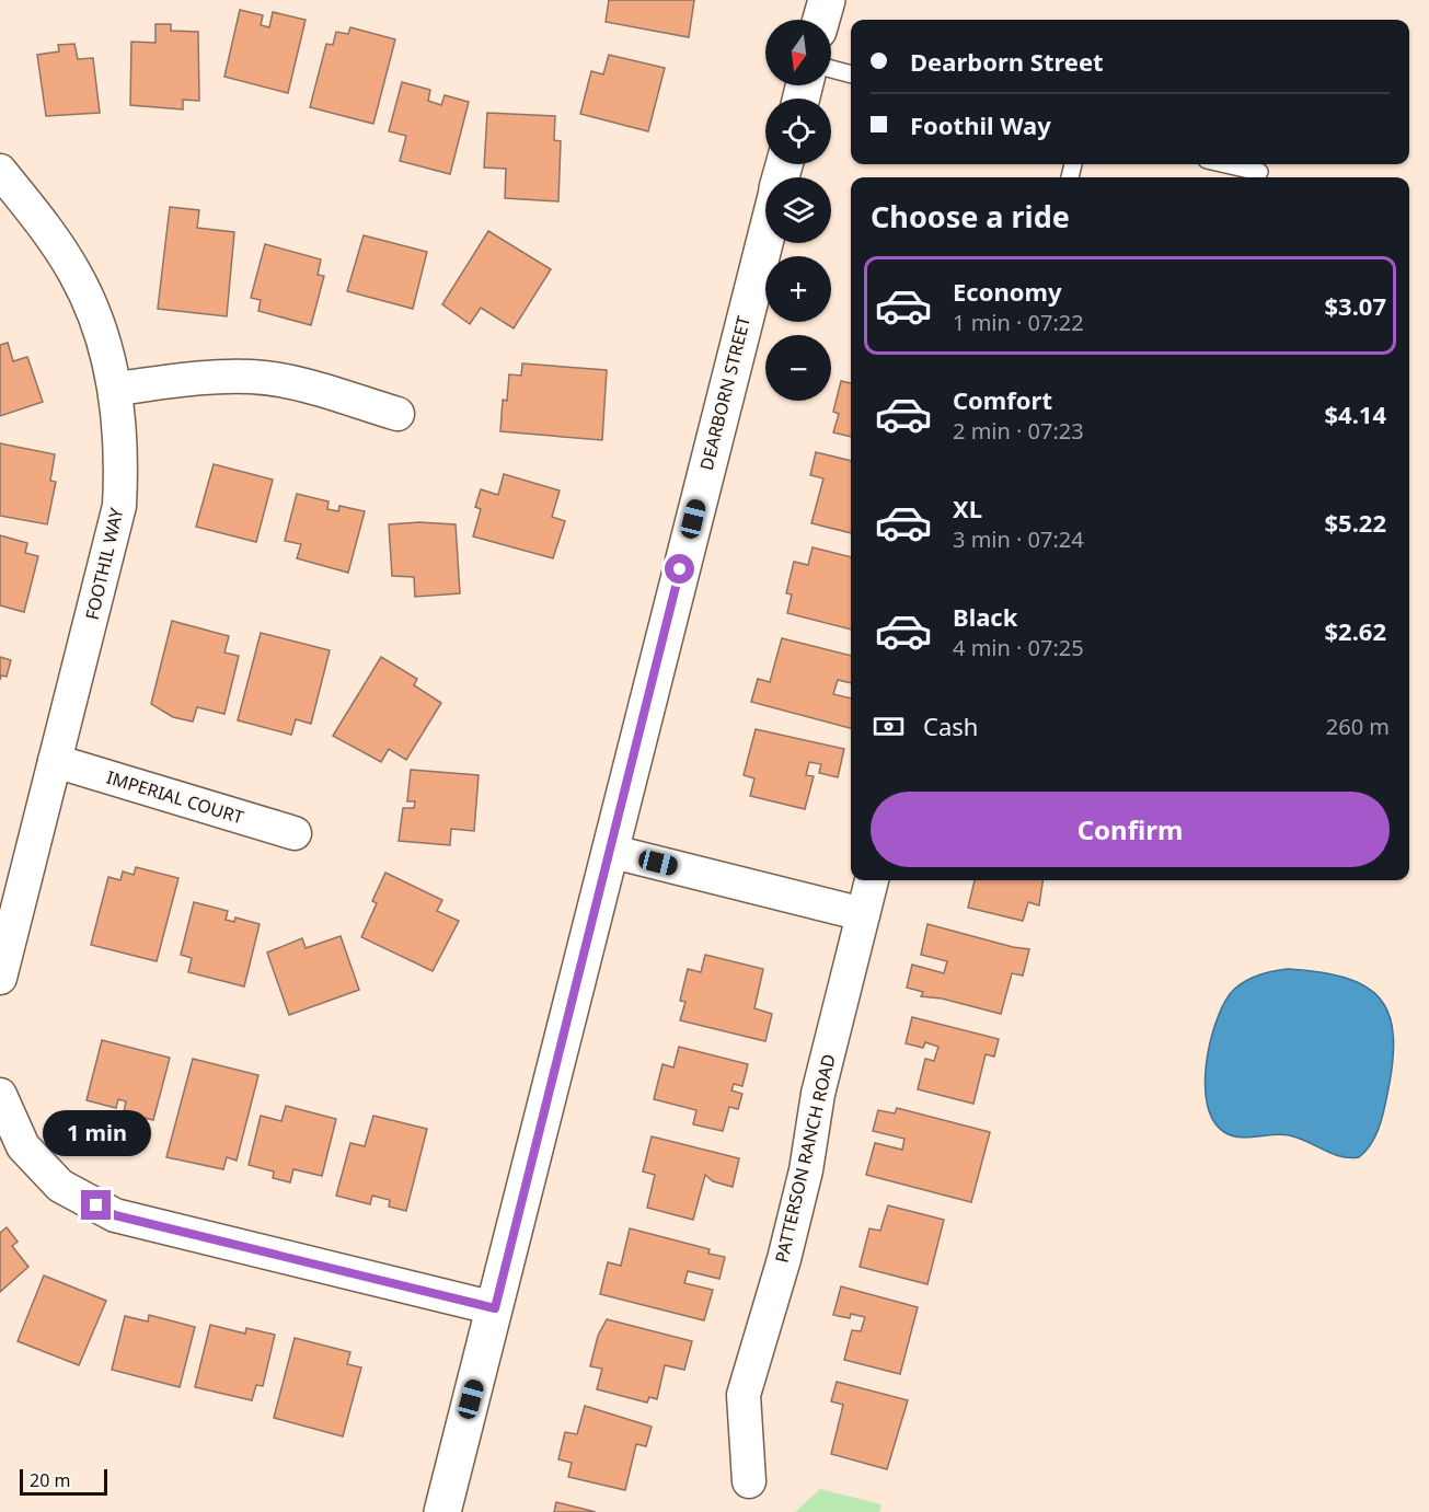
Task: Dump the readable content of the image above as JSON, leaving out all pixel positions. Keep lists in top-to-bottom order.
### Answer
{
  "streets": {
    "street": [
      "DEARBORN STREET",
      "FOOTHIL WAY",
      "IMPERIAL COURT",
      "PATTERSON RANCH ROAD"
    ]
  },
  "crossings": [
    ["FOOTHIL WAY", "IMPERIAL COURT"]
  ],
  "scale_bar": "20 m",
  "north": "bottom",
  "page": {
    "map_buttons": ["+", "−"],
    "banner": ["Dearborn Street", "Foothil Way"],
    "heading": "Choose a ride",
    "list": [
      {
        "name": "Economy",
        "note": "1 min · 07:22",
        "value": "$3.07"
      },
      {
        "name": "Comfort",
        "note": "2 min · 07:23",
        "value": "$4.14"
      },
      {
        "name": "XL",
        "note": "3 min · 07:24",
        "value": "$5.22"
      },
      {
        "name": "Black",
        "note": "4 min · 07:25",
        "value": "$2.62"
      }
    ],
    "pay": ["Cash", "260 m"],
    "buttons": "Confirm",
    "bubble": "1 min",
    "scale": "20 m"
  }
}
